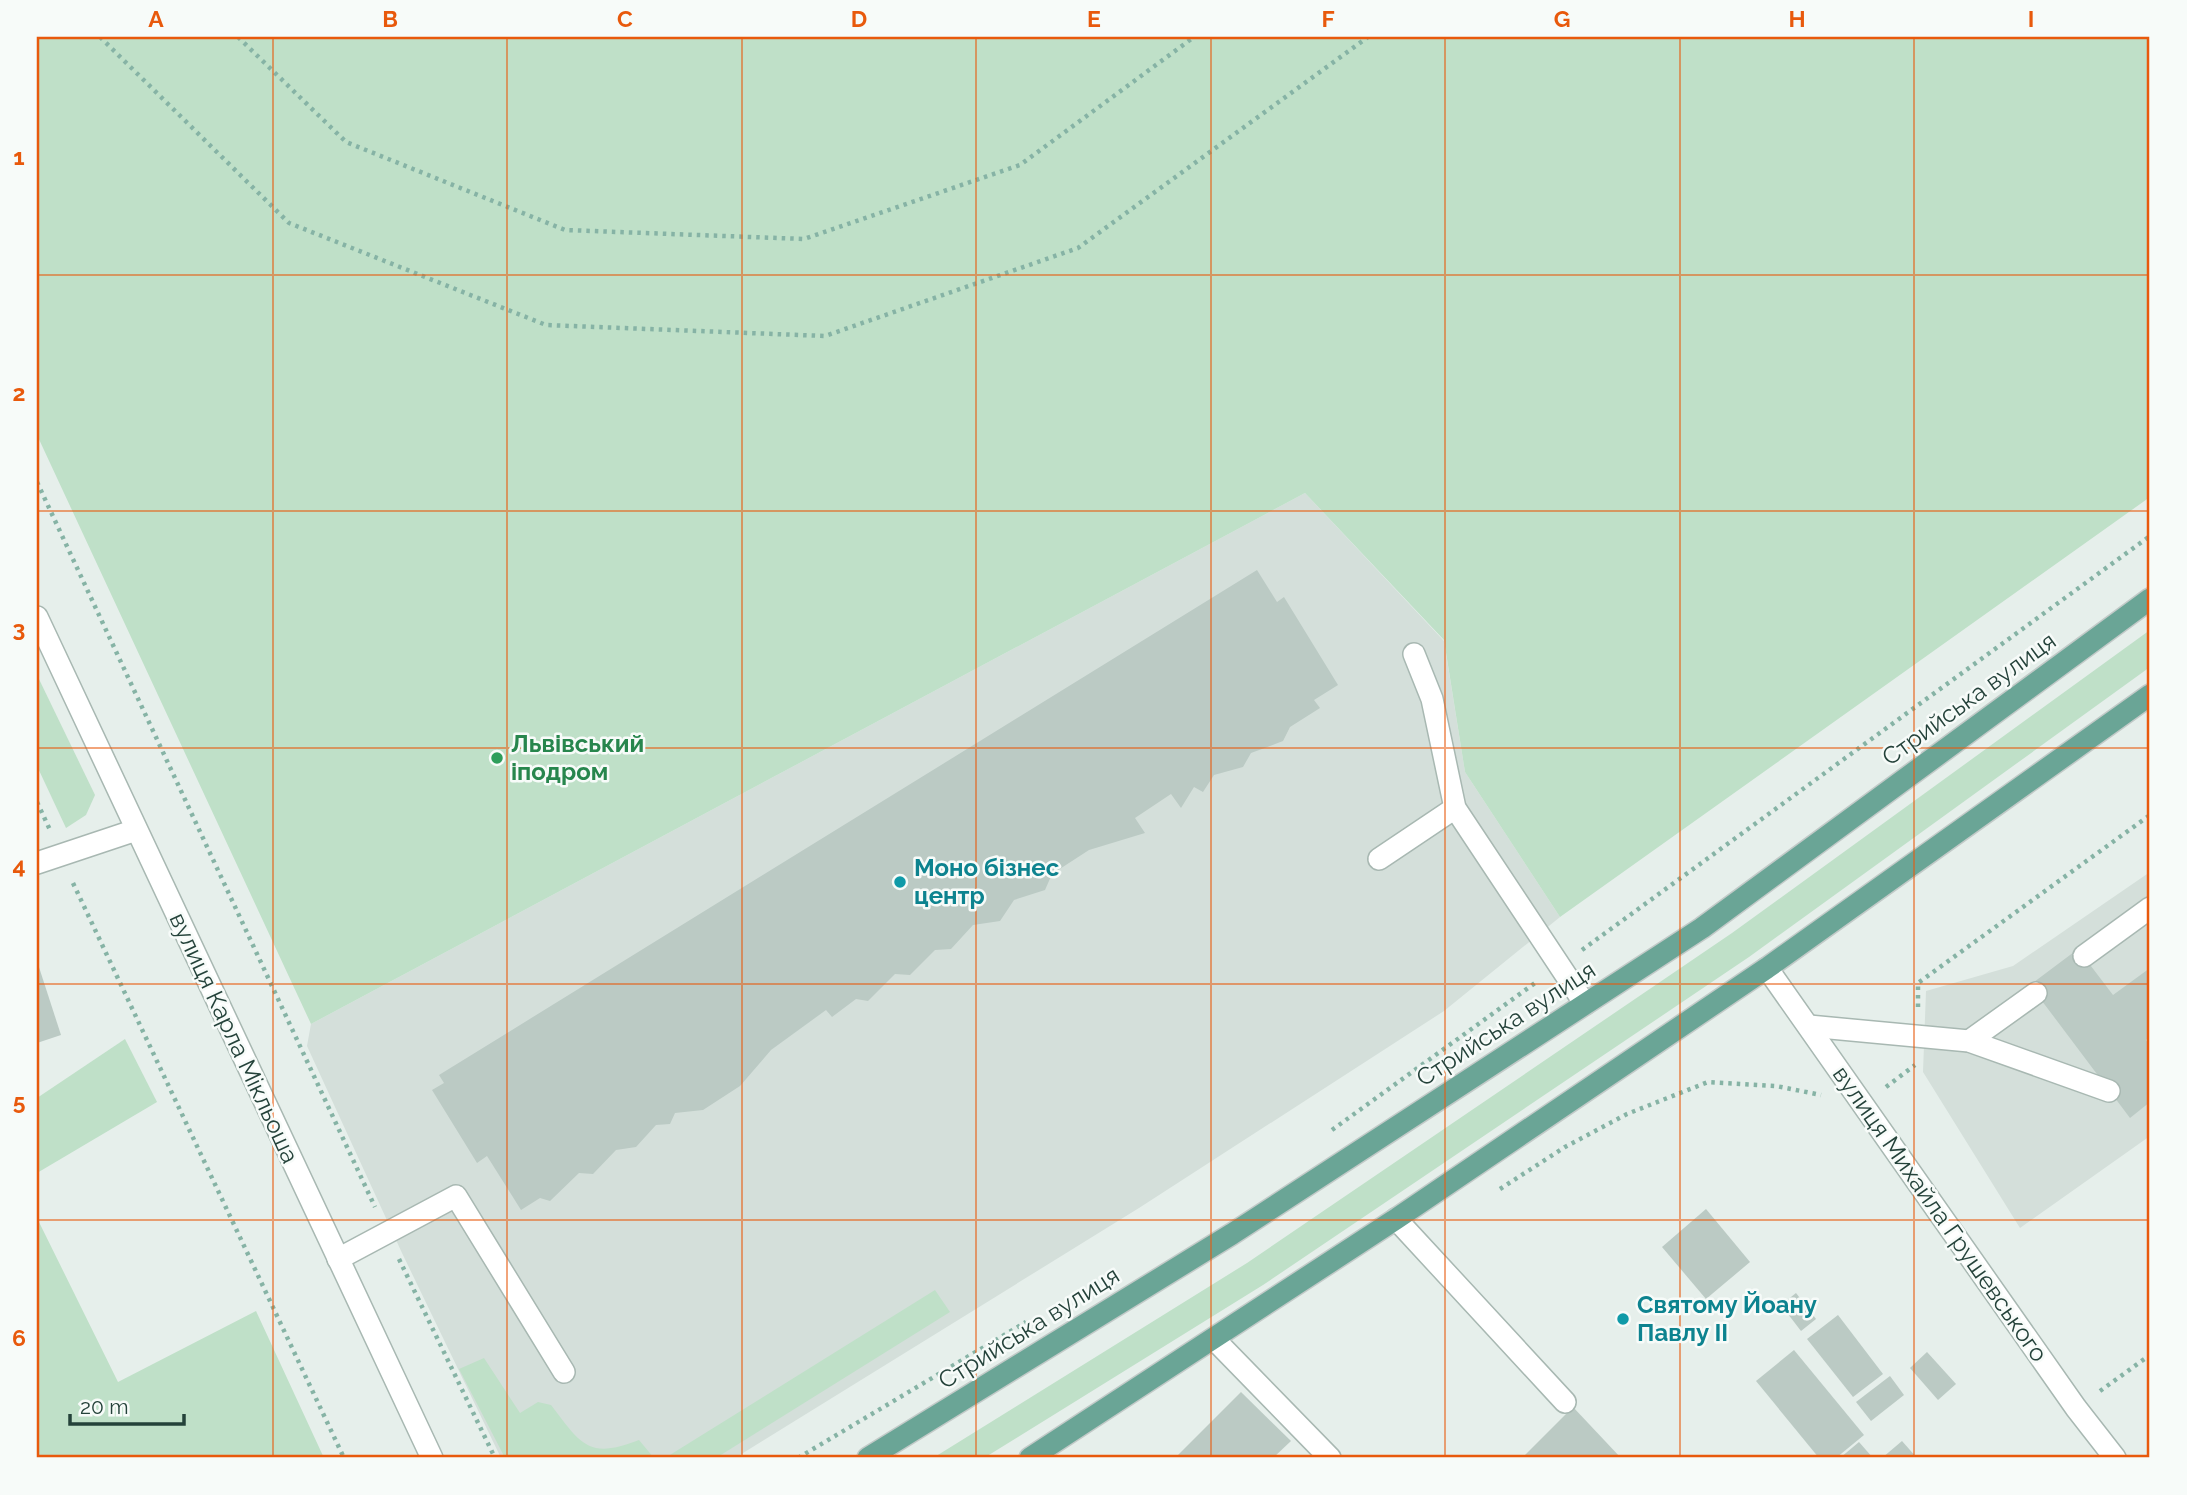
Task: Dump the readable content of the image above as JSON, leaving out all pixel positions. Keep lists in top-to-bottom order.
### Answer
{
  "streets": {
    "main road": ["Стрийська вулиця"],
    "street": ["вулиця Карла Мікльоша", "вулиця Михайла Грушевського"]
  },
  "places": ["Львівський іподром", "Моно бізнес центр", "Святому Йоану Павлу ІІ"],
  "scale_bar": "20 m",
  "grid": {
    "columns": [
      "A",
      "B",
      "C",
      "D",
      "E",
      "F",
      "G",
      "H",
      "I"
    ],
    "rows": [
      "1",
      "2",
      "3",
      "4",
      "5",
      "6"
    ]
  }
}
